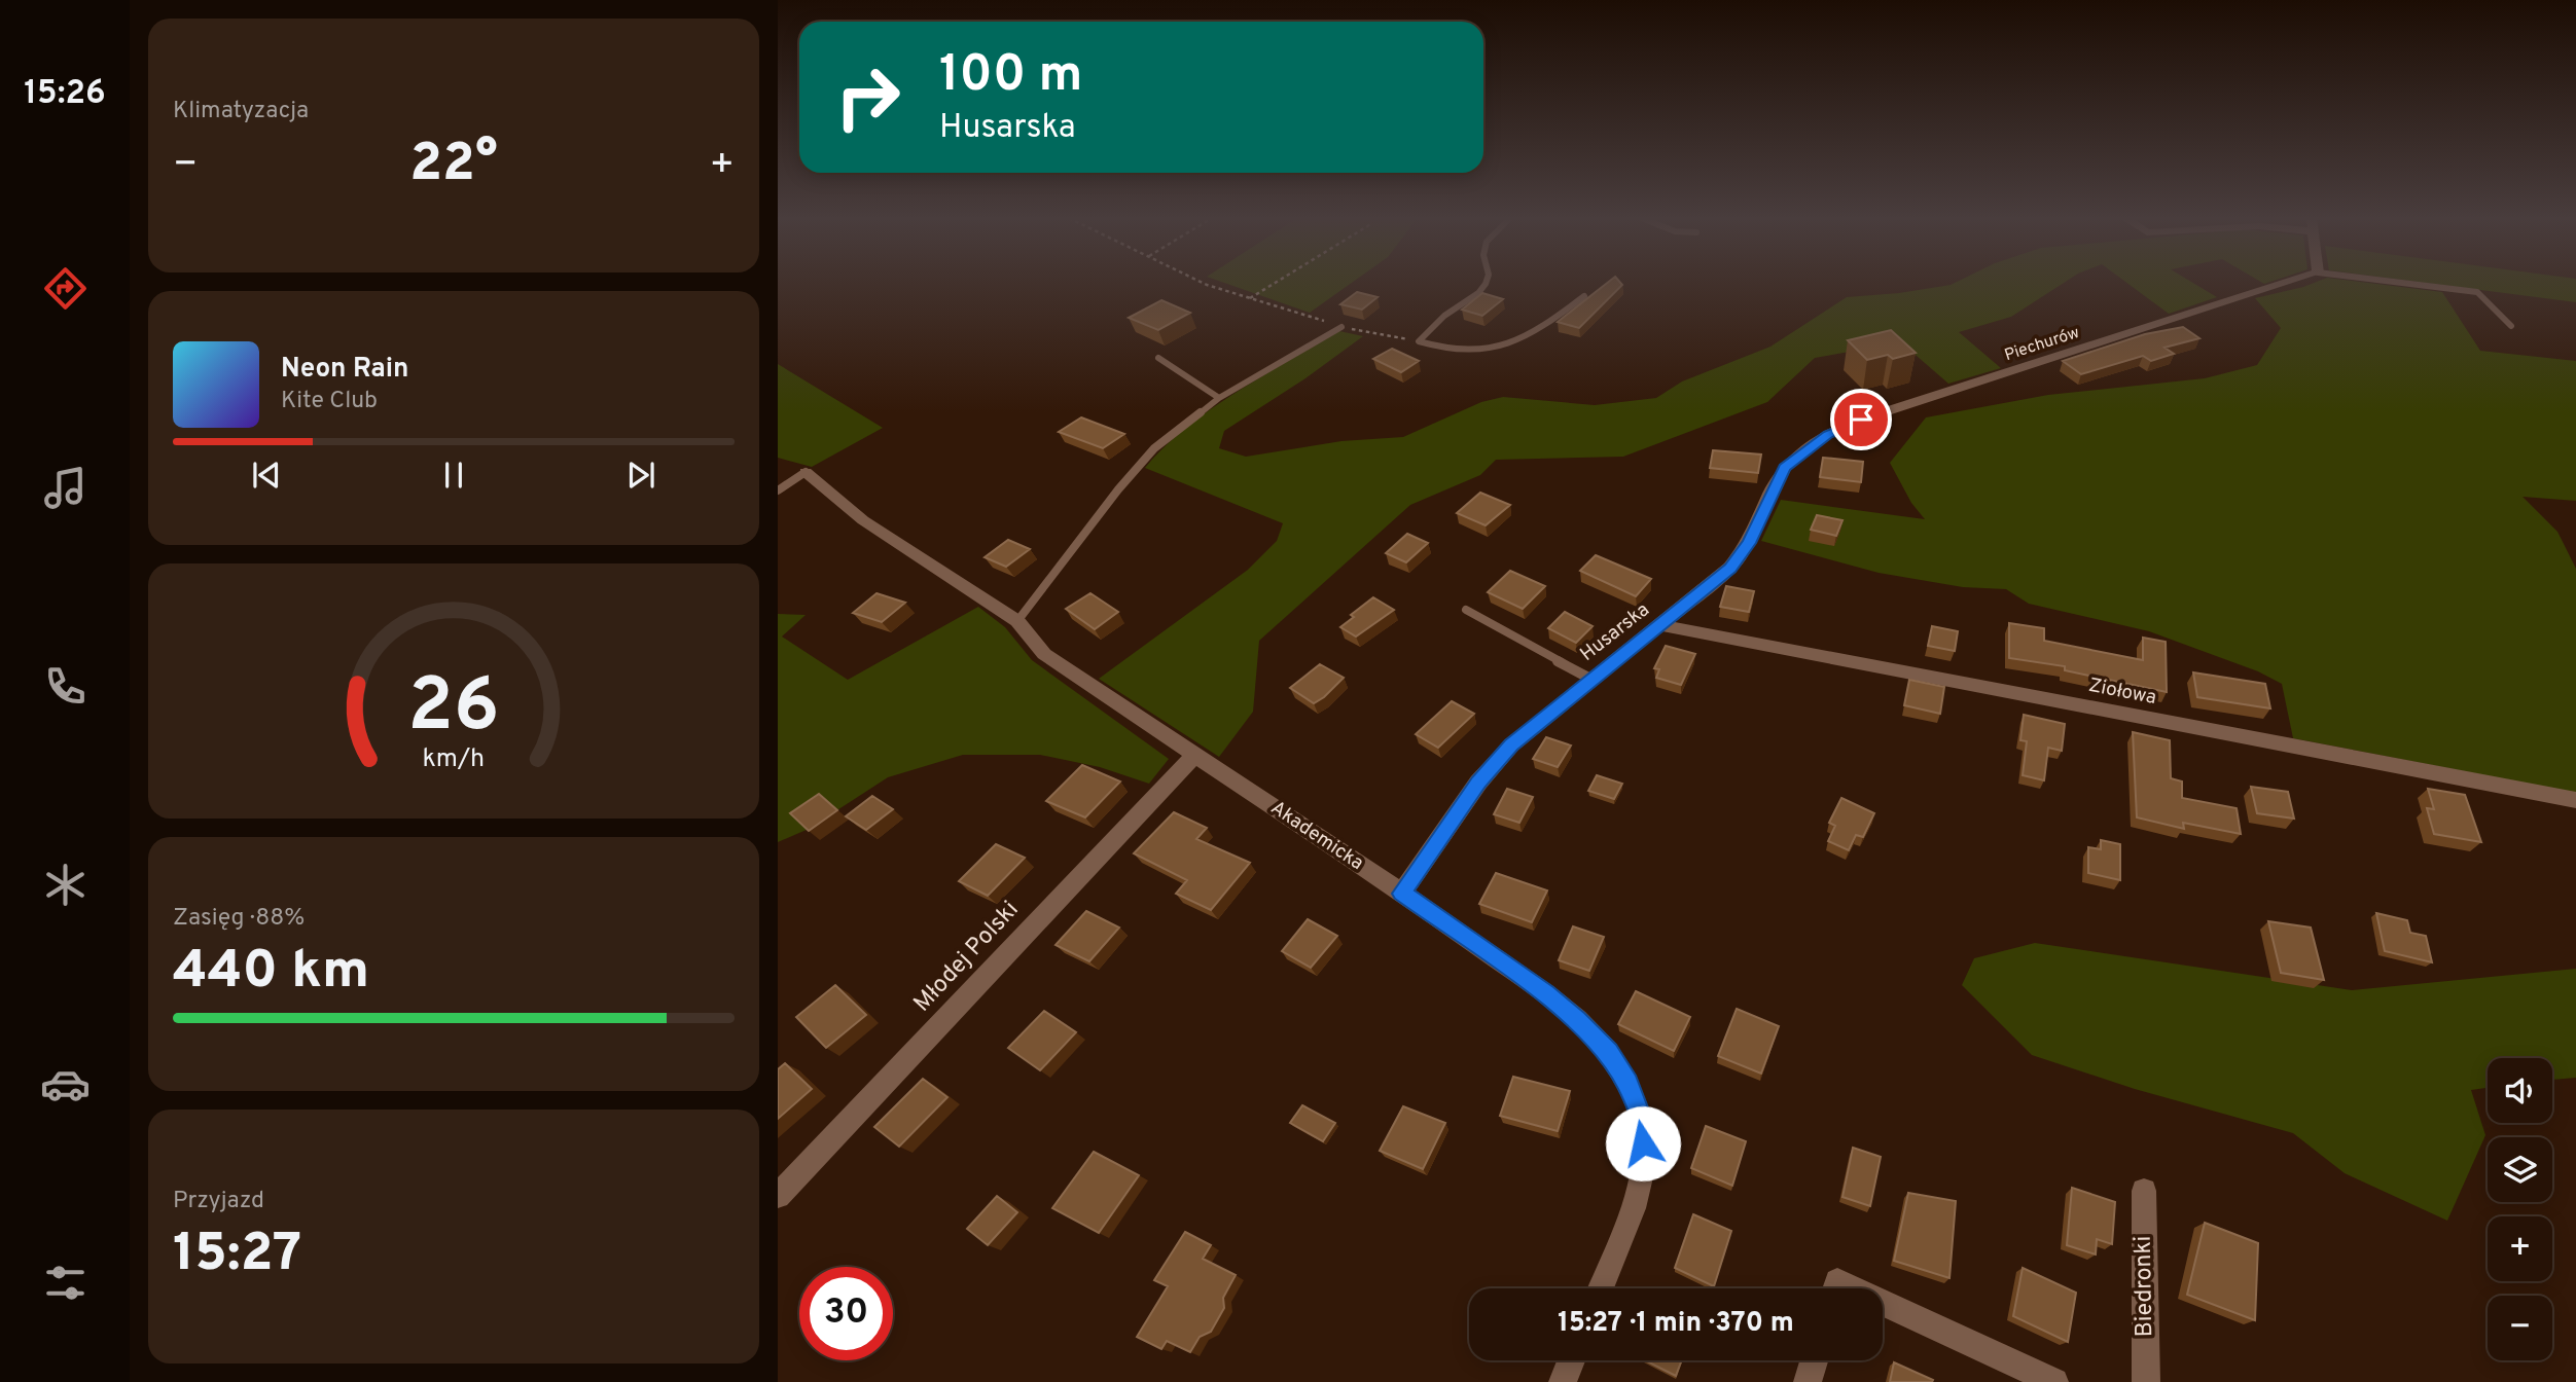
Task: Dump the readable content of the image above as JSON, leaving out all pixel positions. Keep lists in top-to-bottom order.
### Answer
{
  "streets": {
    "street": [
      "Piechurów",
      "Husarska",
      "Ziołowa",
      "Akademicka",
      "Młodej Polski",
      "Biedronki"
    ]
  },
  "crossings": [
    ["Piechurów", "Husarska"],
    ["Husarska", "Ziołowa"],
    ["Husarska", "Akademicka"],
    ["Akademicka", "Młodej Polski"]
  ],
  "page": {
    "tabs": "15:26",
    "tile": [
      "Klimatyzacja",
      ["Zasięg · 88%", "440 km"],
      ["Przyjazd", "15:27"]
    ],
    "turn": ["100 m", "Husarska"],
    "heat": ["−", "22°", "+"],
    "song": ["Neon Rain", "Kite Club"],
    "map_buttons": ["+", "−"],
    "limit": "30",
    "trip": "15:27 · 1 min · 370 m",
    "gauge": ["26", "km/h"]
  }
}
